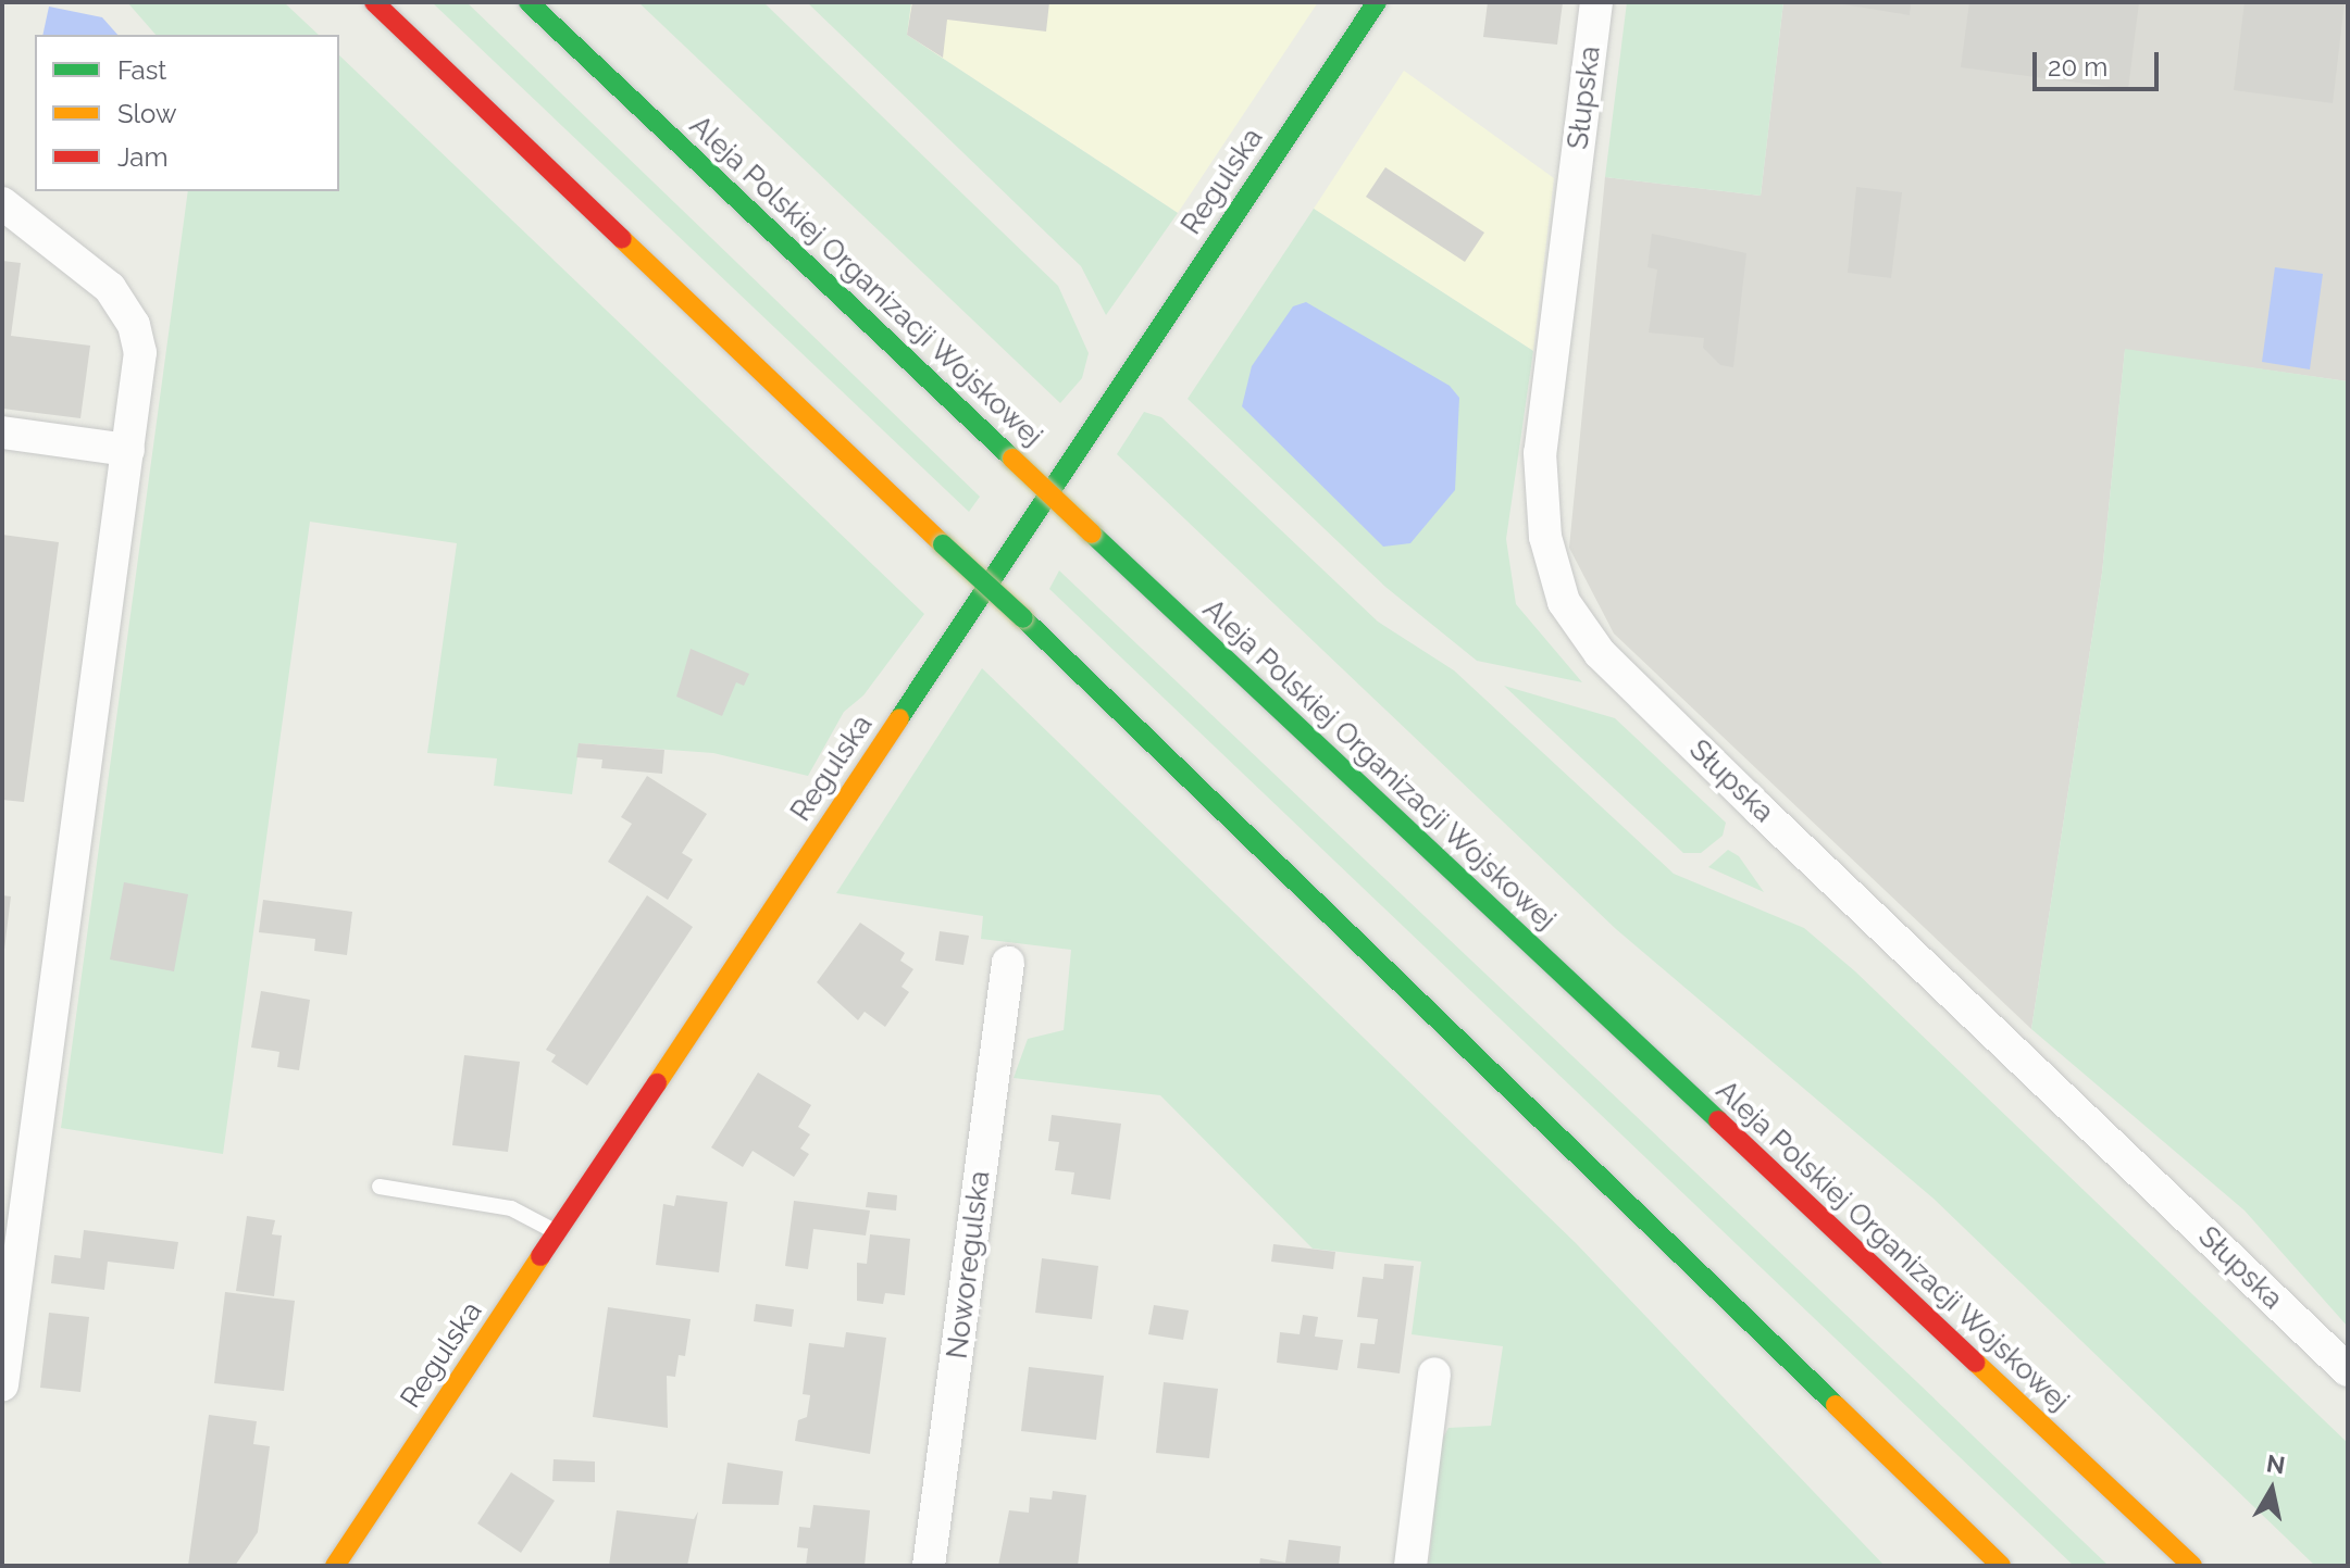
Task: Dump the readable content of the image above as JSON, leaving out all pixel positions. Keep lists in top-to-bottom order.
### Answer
{
  "streets": {
    "main road": ["Regulska", "Aleja Polskiej Organizacji Wojskowej"],
    "street": ["Słupska", "Noworegulska"]
  },
  "legend": ["Fast", "Slow", "Jam"],
  "scale_bar": "20 m",
  "north": "top"
}
